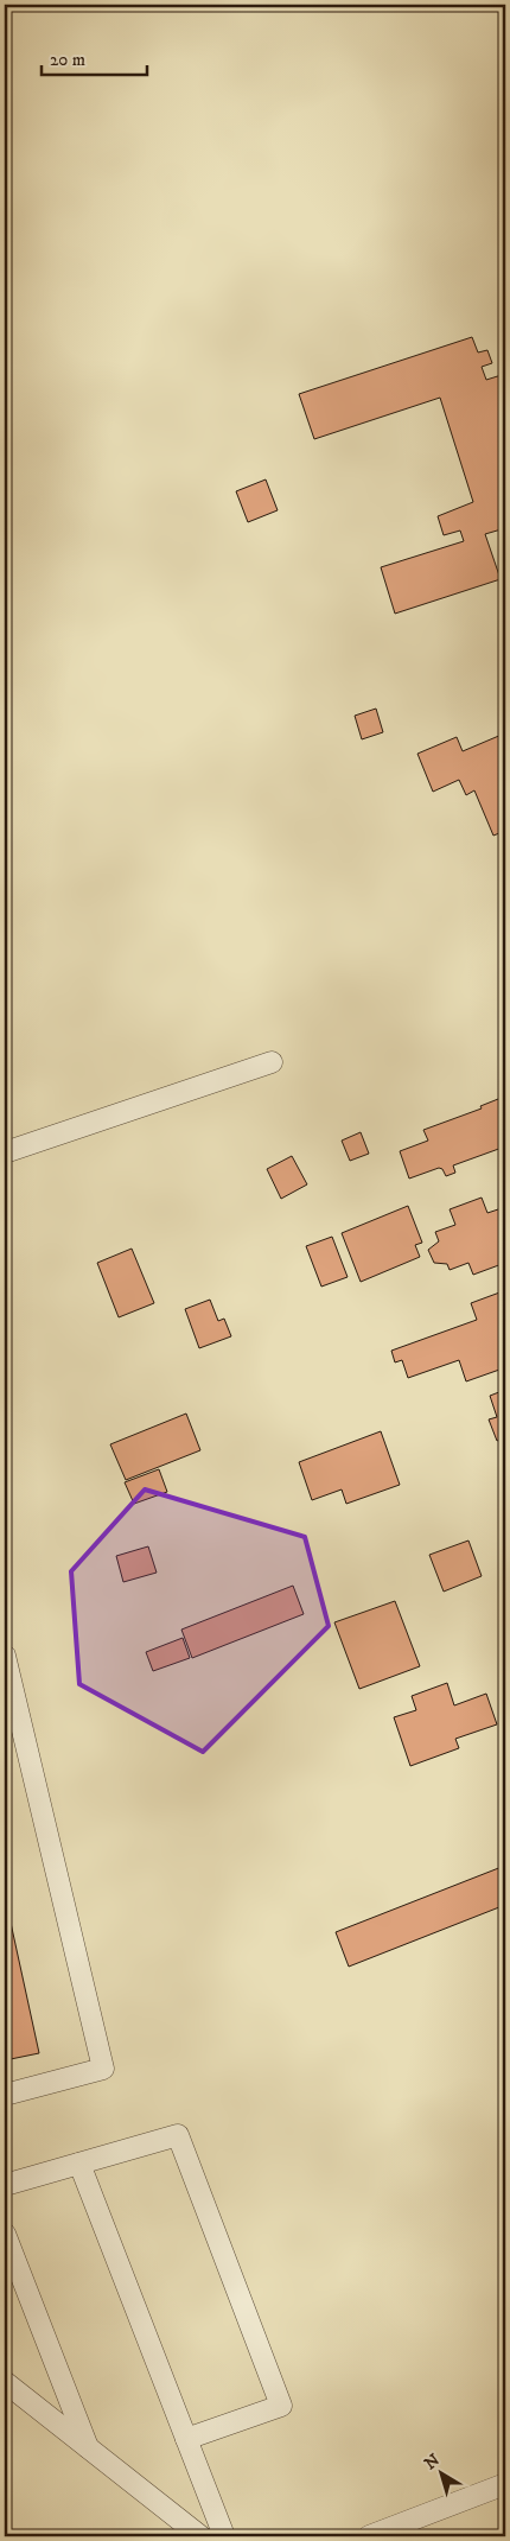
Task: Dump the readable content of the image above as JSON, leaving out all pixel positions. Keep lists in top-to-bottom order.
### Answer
{
  "scale_bar": "20 m",
  "north": "top left"
}
